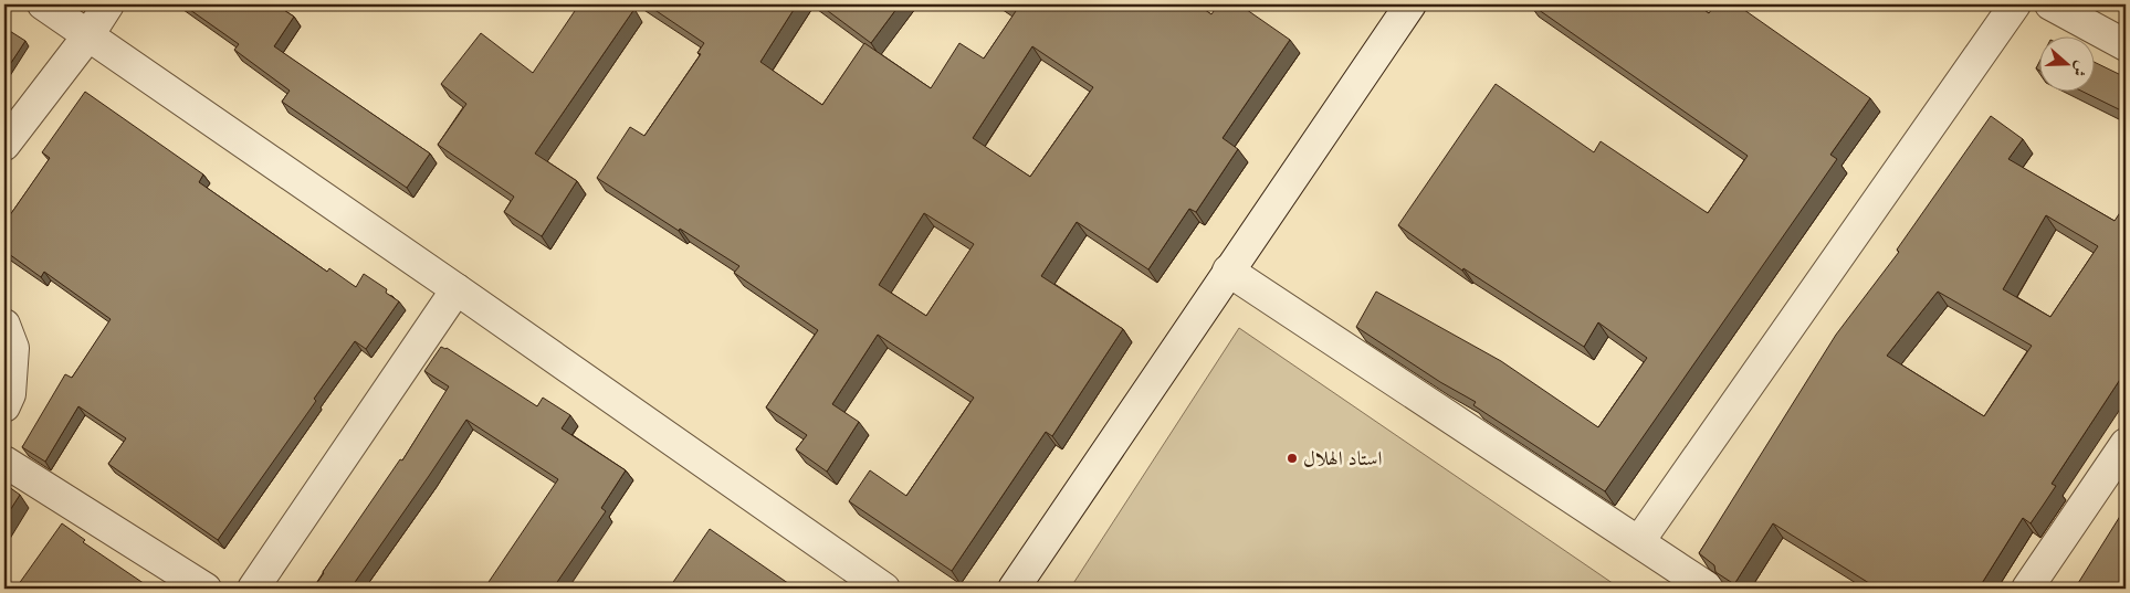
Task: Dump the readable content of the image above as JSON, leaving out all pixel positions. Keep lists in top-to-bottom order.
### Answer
{
  "places": ["استاد الهلال"],
  "north": "right"
}
